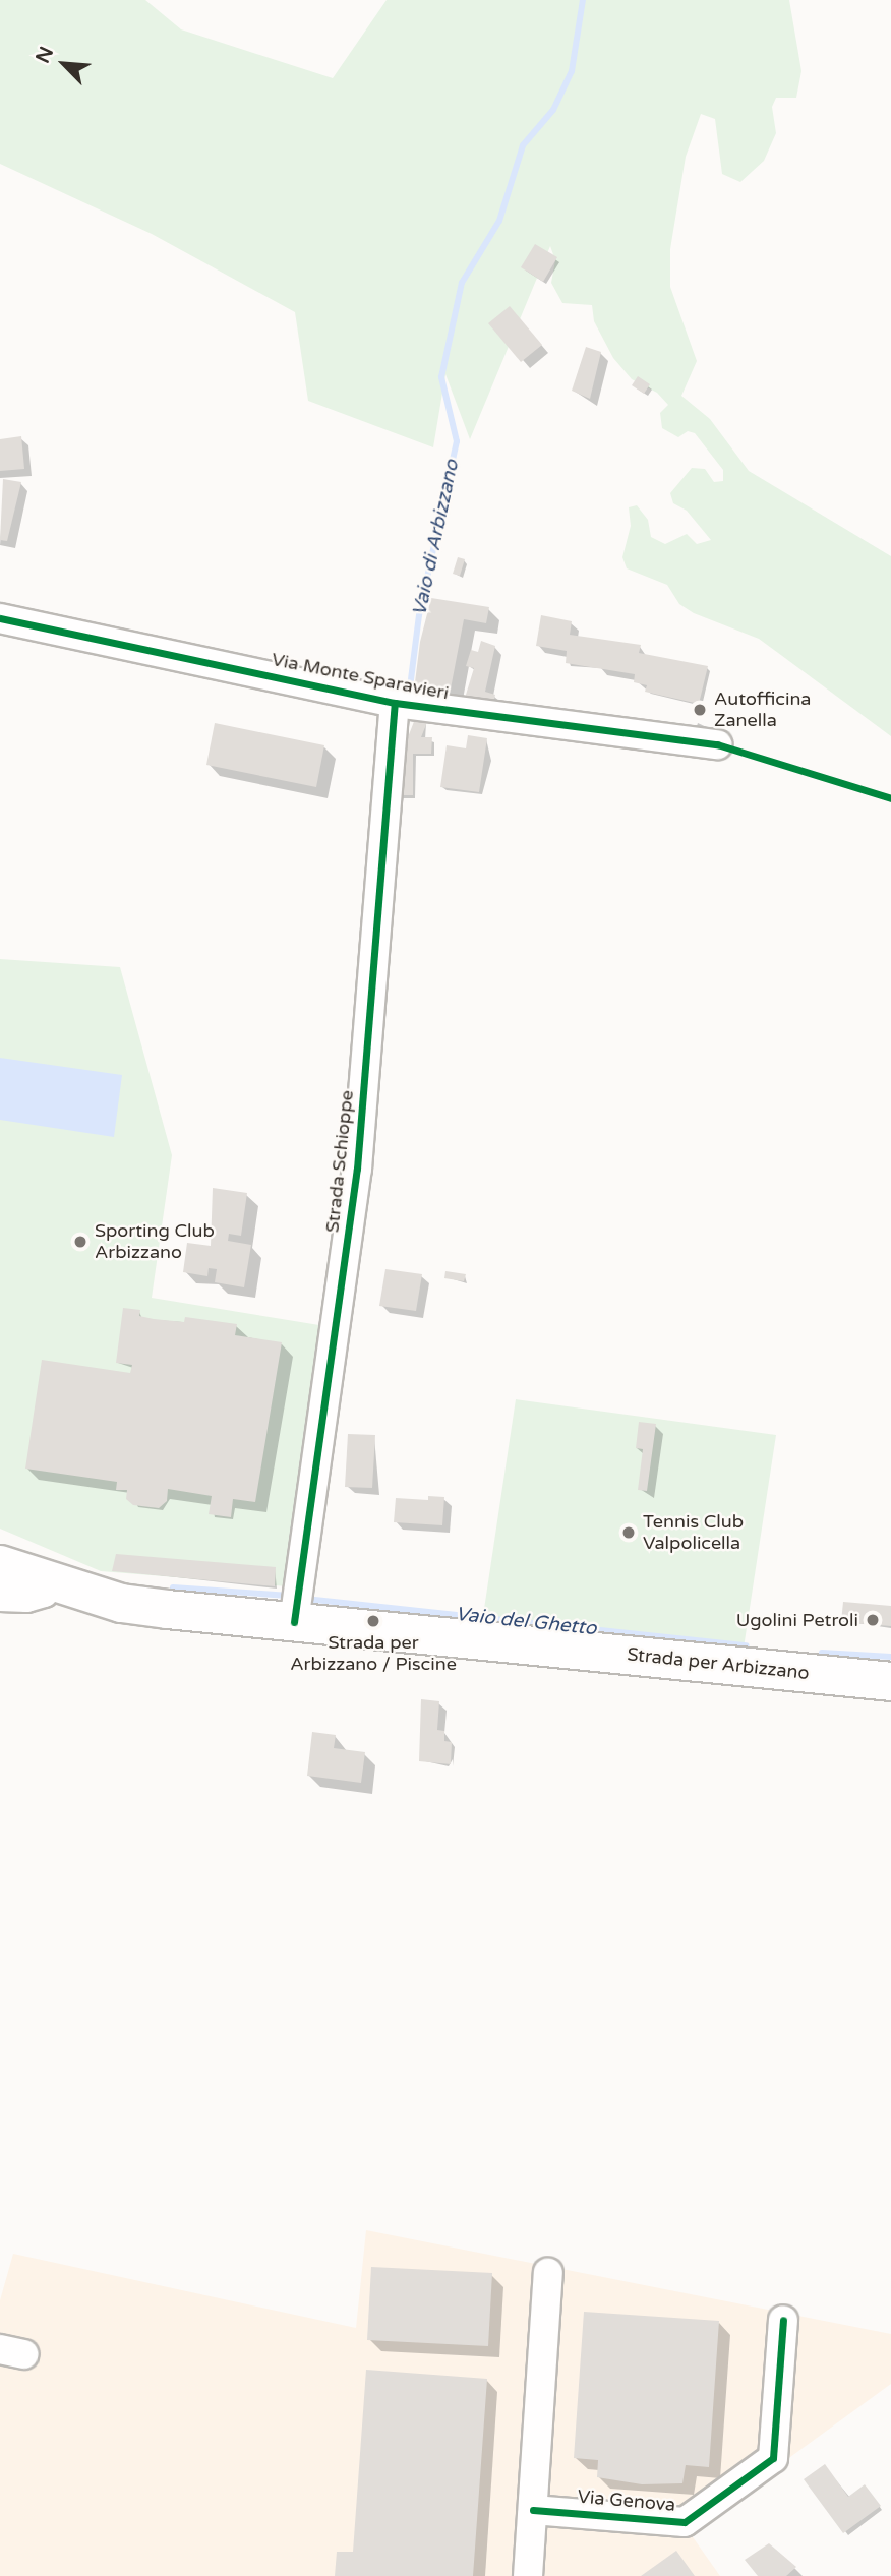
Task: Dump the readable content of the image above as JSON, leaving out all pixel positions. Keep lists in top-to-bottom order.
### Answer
{
  "streets": {
    "main road": ["Strada per Arbizzano"],
    "street": ["Via Monte Sparavieri", "Strada Schioppe", "Via Genova"]
  },
  "crossings": [
    ["Via Monte Sparavieri", "Strada Schioppe"],
    ["Strada Schioppe", "Strada per Arbizzano"]
  ],
  "water": ["Vaio di Arbizzano", "Vaio del Ghetto"],
  "places": [
    "Autofficina Zanella",
    "Sporting Club Arbizzano",
    "Tennis Club Valpolicella",
    "Ugolini Petroli",
    "Strada per Arbizzano / Piscine"
  ],
  "north": "top left"
}
